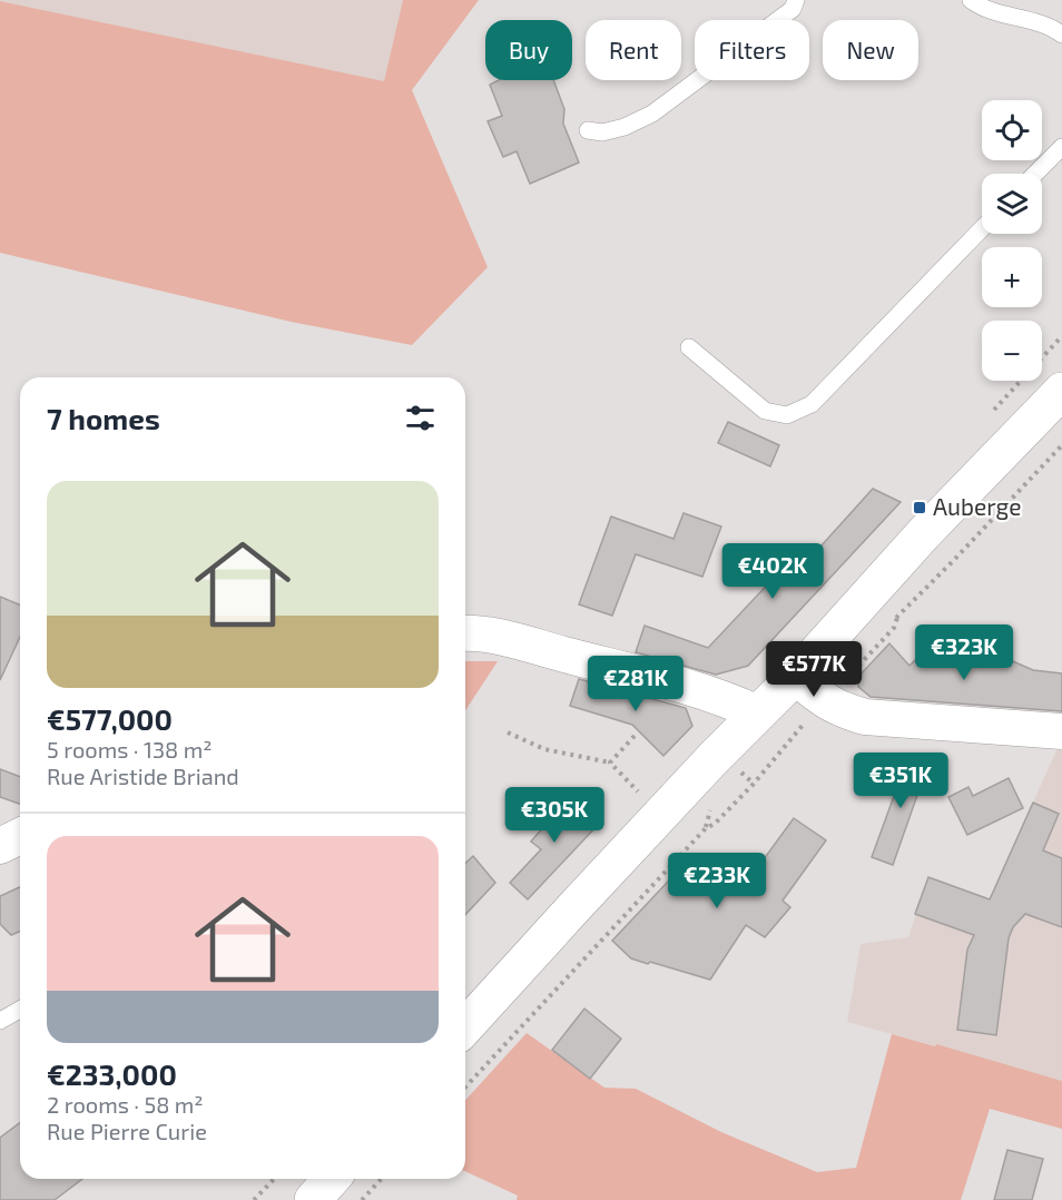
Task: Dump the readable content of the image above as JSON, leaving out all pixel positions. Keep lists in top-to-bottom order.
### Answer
{
  "places": {
    "transit": ["Auberge"]
  },
  "page": {
    "chip": [
      "Buy",
      "Rent",
      "Filters",
      "New"
    ],
    "map_buttons": ["+", "−"],
    "heading": "7 homes",
    "list": [
      {
        "name": "€577,000",
        "note": "5 rooms · 138 m² · Rue Aristide Briand"
      },
      {
        "name": "€233,000",
        "note": "2 rooms · 58 m² · Rue Pierre Curie"
      }
    ],
    "price": [
      "€402K",
      "€323K",
      "€577K",
      "€281K",
      "€351K",
      "€305K",
      "€233K"
    ]
  }
}
